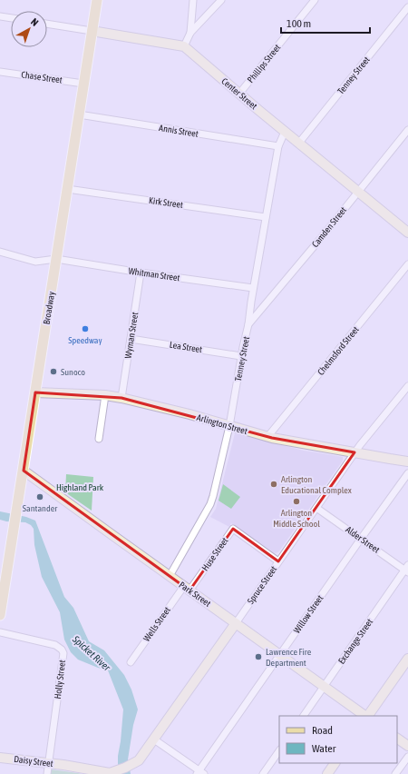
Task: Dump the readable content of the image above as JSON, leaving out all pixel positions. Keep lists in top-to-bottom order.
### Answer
{
  "streets": {
    "main road": ["Broadway"],
    "street": [
      "Phillips Street",
      "Tenney Street",
      "Chase Street",
      "Center Street",
      "Annis Street",
      "Kirk Street",
      "Camden Street",
      "Whitman Street",
      "Wyman Street",
      "Lea Street",
      "Chelmsford Street",
      "Arlington Street",
      "Alder Street",
      "Huse Street",
      "Spruce Street",
      "Park Street",
      "Willow Street",
      "Wells Street",
      "Exchange Street",
      "Holly Street",
      "Daisy Street"
    ]
  },
  "crossings": [
    ["Phillips Street", "Center Street"],
    ["Tenney Street", "Center Street"],
    ["Tenney Street", "Annis Street"],
    ["Tenney Street", "Kirk Street"],
    ["Tenney Street", "Camden Street"],
    ["Tenney Street", "Whitman Street"],
    ["Tenney Street", "Lea Street"],
    ["Tenney Street", "Arlington Street"],
    ["Tenney Street", "Park Street"],
    ["Chase Street", "Broadway"],
    ["Center Street", "Camden Street"],
    ["Annis Street", "Broadway"],
    ["Kirk Street", "Broadway"],
    ["Whitman Street", "Broadway"],
    ["Whitman Street", "Wyman Street"],
    ["Broadway", "Arlington Street"],
    ["Broadway", "Park Street"],
    ["Wyman Street", "Lea Street"],
    ["Wyman Street", "Arlington Street"],
    ["Chelmsford Street", "Arlington Street"],
    ["Arlington Street", "Spruce Street"],
    ["Alder Street", "Spruce Street"],
    ["Alder Street", "Willow Street"],
    ["Alder Street", "Exchange Street"],
    ["Huse Street", "Spruce Street"],
    ["Huse Street", "Park Street"],
    ["Huse Street", "Wells Street"],
    ["Spruce Street", "Park Street"],
    ["Spruce Street", "Daisy Street"],
    ["Park Street", "Willow Street"],
    ["Park Street", "Wells Street"],
    ["Park Street", "Exchange Street"],
    ["Holly Street", "Daisy Street"]
  ],
  "water": ["Spicket River"],
  "parks": ["Highland Park"],
  "places": [
    "Speedway",
    "Sunoco",
    "Arlington Educational Complex",
    "Santander",
    "Arlington Middle School",
    "Lawrence Fire Department"
  ],
  "legend": ["Road", "Water"],
  "scale_bar": "100 m",
  "north": "top right"
}
